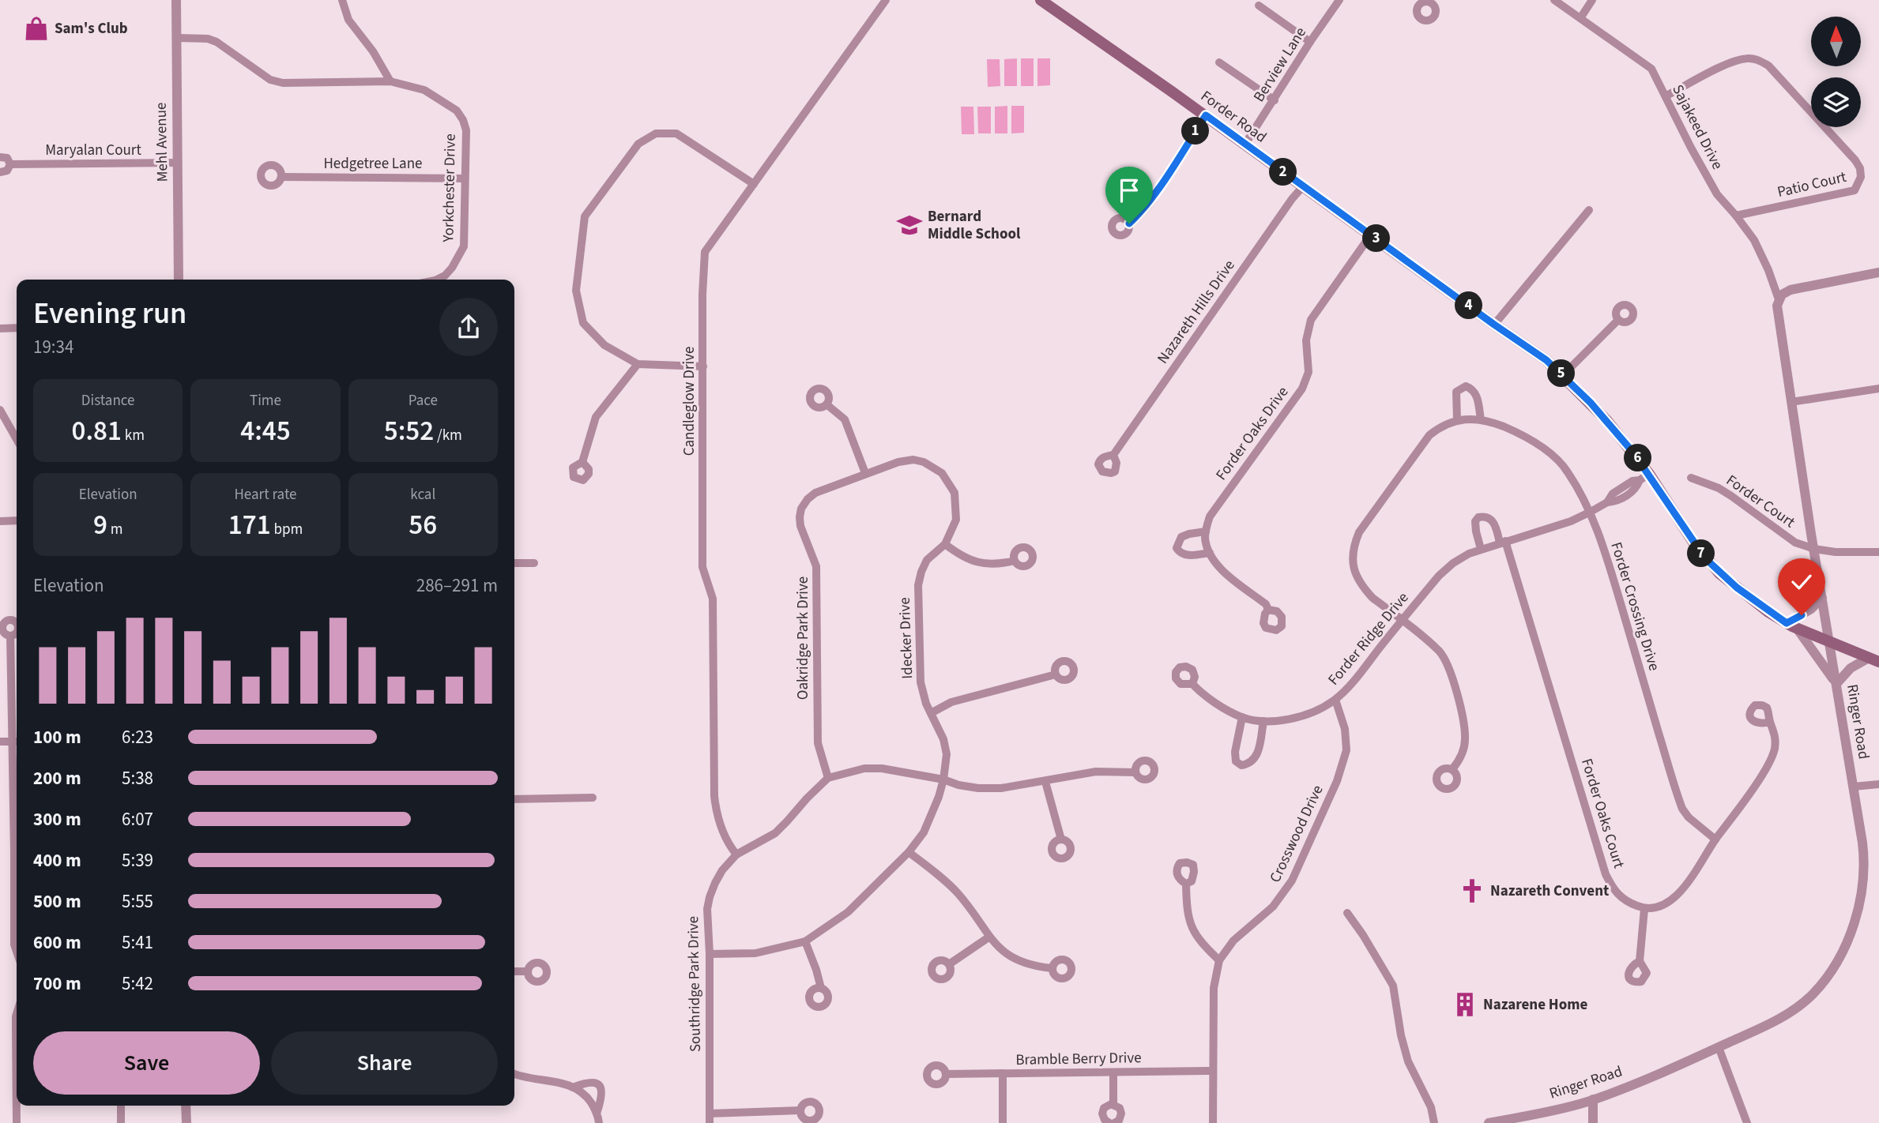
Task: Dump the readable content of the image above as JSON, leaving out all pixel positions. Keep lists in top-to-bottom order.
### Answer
{
  "streets": {
    "main road": ["Forder Road"],
    "street": [
      "Berview Lane",
      "Sajakeed Drive",
      "Mehl Avenue",
      "Maryalan Court",
      "Hedgetree Lane",
      "Patio Court",
      "Yorkchester Drive",
      "Nazareth Hills Drive",
      "Candleglow Drive",
      "Forder Oaks Drive",
      "Forder Court",
      "Forder Crossing Drive",
      "Oakridge Park Drive",
      "Idecker Drive",
      "Forder Ridge Drive",
      "Ringer Road",
      "Forder Oaks Court",
      "Crosswood Drive",
      "Southridge Park Drive",
      "Bramble Berry Drive"
    ]
  },
  "crossings": [
    ["Berview Lane", "Forder Road"],
    ["Forder Road", "Nazareth Hills Drive"],
    ["Forder Road", "Forder Oaks Drive"],
    ["Forder Road", "Forder Ridge Drive"],
    ["Forder Road", "Ringer Road"],
    ["Sajakeed Drive", "Patio Court"],
    ["Sajakeed Drive", "Ringer Road"],
    ["Mehl Avenue", "Maryalan Court"],
    ["Mehl Avenue", "Yorkchester Drive"],
    ["Hedgetree Lane", "Yorkchester Drive"],
    ["Candleglow Drive", "Southridge Park Drive"],
    ["Forder Court", "Ringer Road"],
    ["Forder Crossing Drive", "Forder Ridge Drive"],
    ["Oakridge Park Drive", "Idecker Drive"],
    ["Oakridge Park Drive", "Southridge Park Drive"],
    ["Idecker Drive", "Southridge Park Drive"],
    ["Forder Ridge Drive", "Forder Oaks Court"],
    ["Forder Ridge Drive", "Crosswood Drive"],
    ["Crosswood Drive", "Bramble Berry Drive"]
  ],
  "places": {
    "shop": ["Sam's Club"],
    "school or university": ["Bernard Middle School"],
    "church": ["Nazareth Convent"],
    "building": ["Nazarene Home"]
  },
  "north": "top",
  "page": {
    "pins": [
      "1",
      "2",
      "3",
      "4",
      "5",
      "6",
      "7"
    ],
    "heading": ["Evening run", "19:34"],
    "stats": [
      ["Distance", "0.81 km"],
      ["Time", "4:45"],
      ["Pace", "5:52 /km"],
      ["Elevation", "9 m"],
      ["Heart rate", "171 bpm"],
      ["kcal", "56"]
    ],
    "chart": ["Elevation", "286–291 m"],
    "list": [
      {
        "name": "100 m",
        "note": "6:23"
      },
      {
        "name": "200 m",
        "note": "5:38"
      },
      {
        "name": "300 m",
        "note": "6:07"
      },
      {
        "name": "400 m",
        "note": "5:39"
      },
      {
        "name": "500 m",
        "note": "5:55"
      },
      {
        "name": "600 m",
        "note": "5:41"
      },
      {
        "name": "700 m",
        "note": "5:42"
      }
    ],
    "buttons": ["Save", "Share"]
  }
}
